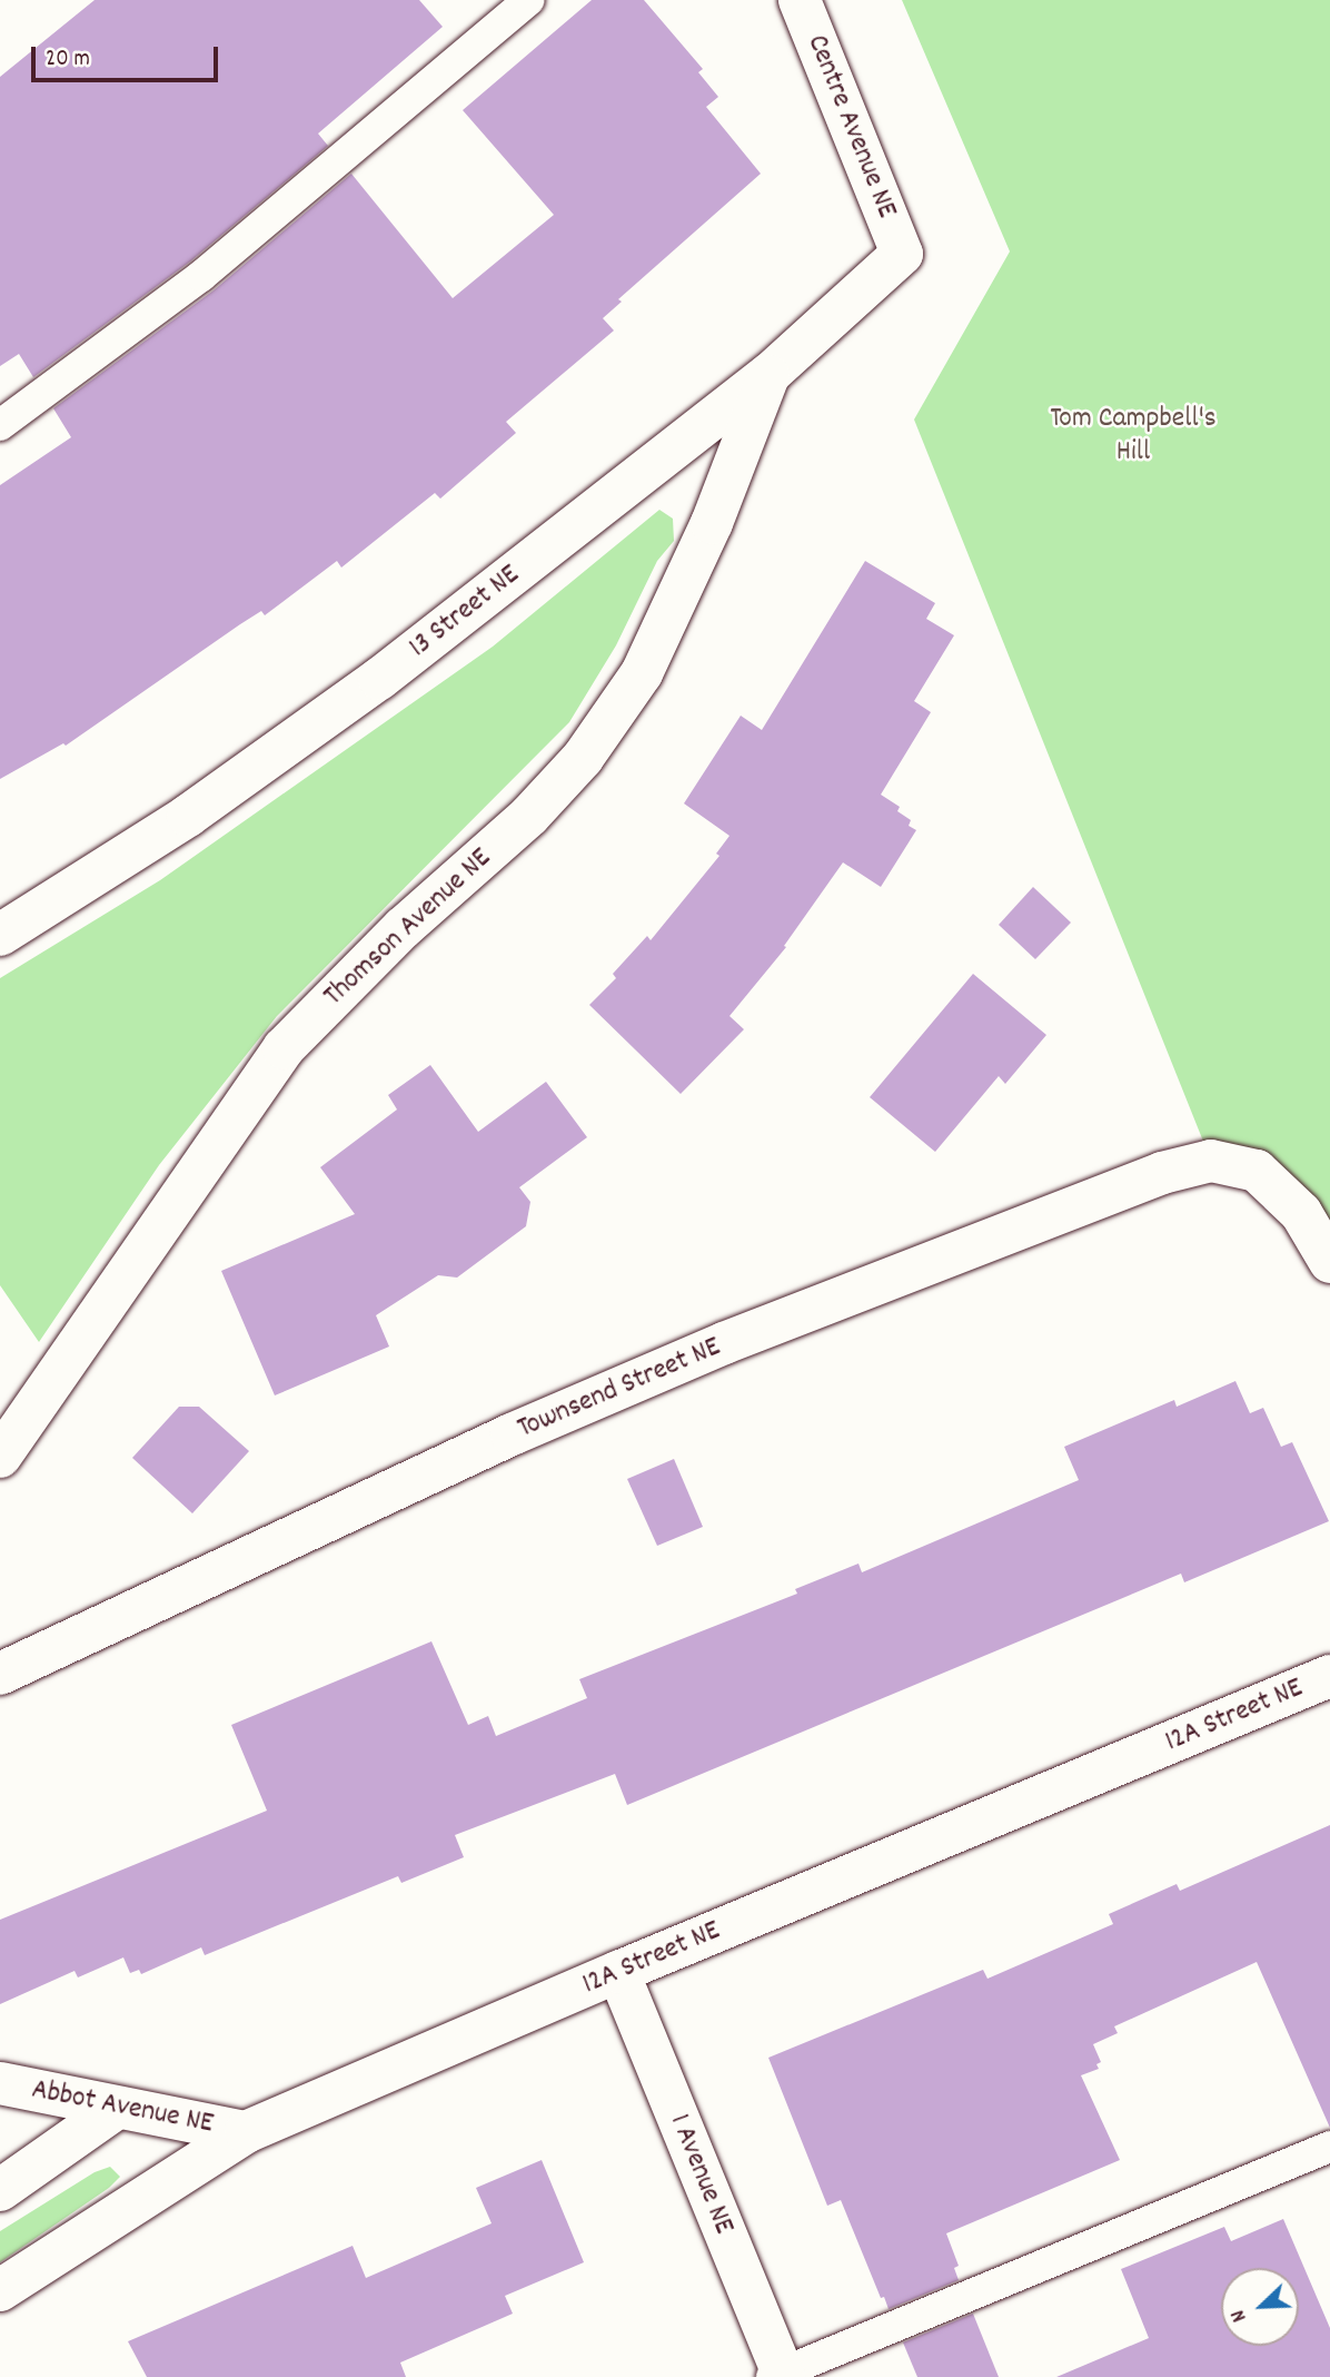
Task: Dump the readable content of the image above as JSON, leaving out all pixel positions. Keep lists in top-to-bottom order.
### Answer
{
  "streets": {
    "street": [
      "Centre Avenue NE",
      "13 Street NE",
      "Thomson Avenue NE",
      "Townsend Street NE",
      "12A Street NE",
      "Abbot Avenue NE",
      "1 Avenue NE"
    ]
  },
  "crossings": [
    ["Centre Avenue NE", "13 Street NE"],
    ["13 Street NE", "Thomson Avenue NE"],
    ["12A Street NE", "Abbot Avenue NE"],
    ["12A Street NE", "1 Avenue NE"]
  ],
  "parks": ["Tom Campbell's Hill"],
  "scale_bar": "20 m",
  "north": "bottom left"
}
